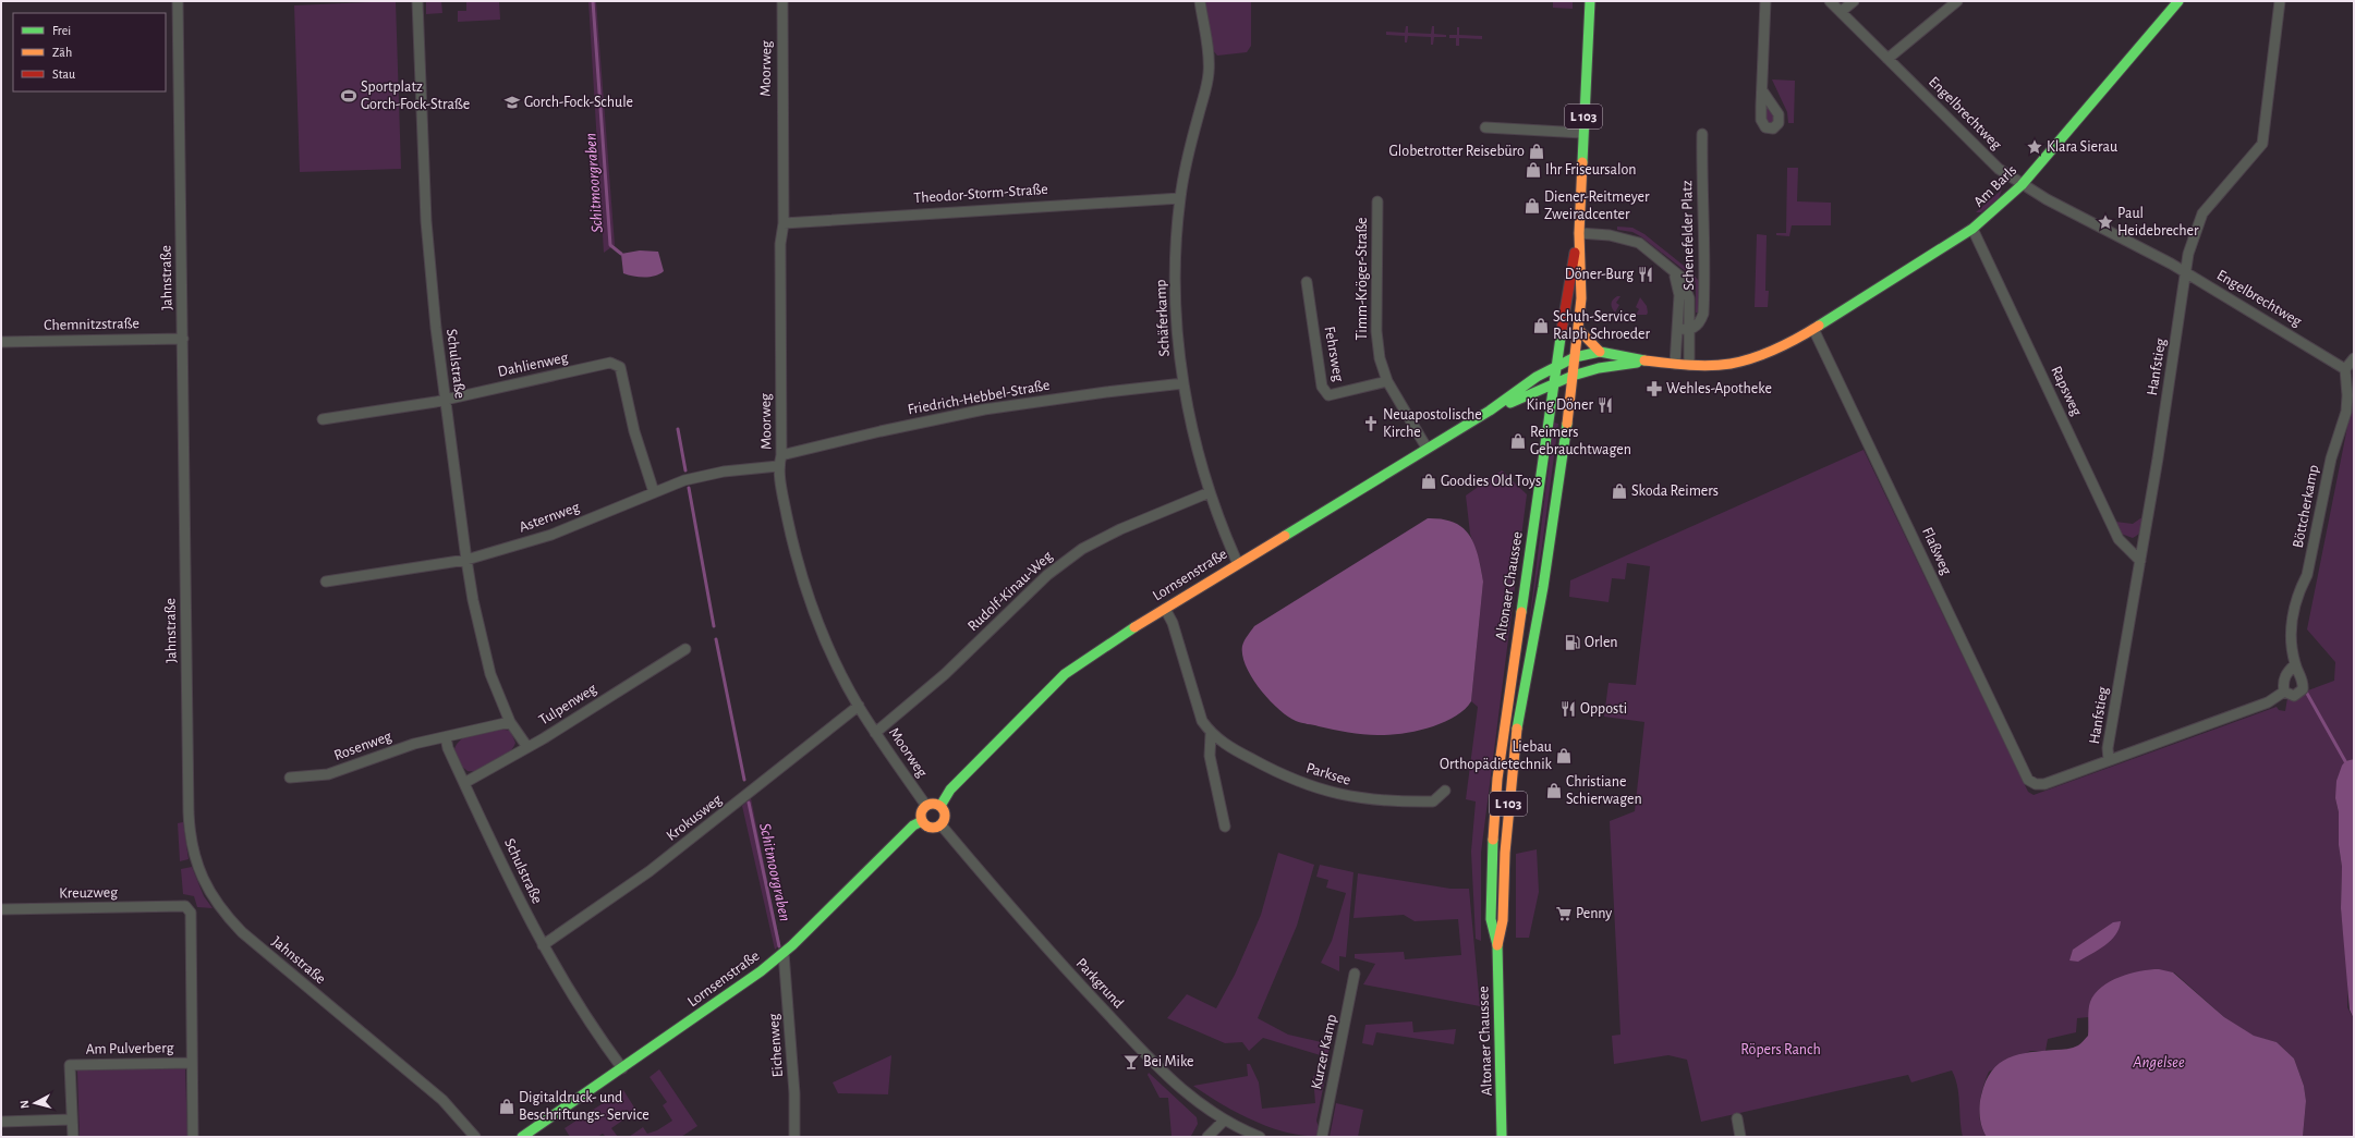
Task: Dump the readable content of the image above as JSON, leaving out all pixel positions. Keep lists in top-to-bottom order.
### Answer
{
  "streets": {
    "street": [
      "Moorweg",
      "Engelbrechtweg",
      "L 103",
      "Am Barls",
      "Theodor-Storm-Straße",
      "Schenefelder Platz",
      "Jahnstraße",
      "Timm-Kröger-Straße",
      "Schäferkamp",
      "Chemnitzstraße",
      "Fehrsweg",
      "Schulstraße",
      "Dahlienweg",
      "Hanfstieg",
      "Rapsweg",
      "Friedrich-Hebbel-Straße",
      "Böttcherkamp",
      "Asternweg",
      "Flaßweg",
      "Lornsenstraße",
      "Altonaer Chaussee",
      "Rudolf-Kinau-Weg",
      "Tulpenweg",
      "Rosenweg",
      "Parksee",
      "Krokusweg",
      "Kreuzweg",
      "Parkgrund",
      "Eichenweg",
      "Am Pulverberg",
      "Kurzer Kamp"
    ]
  },
  "crossings": [
    ["Moorweg", "Theodor-Storm-Straße"],
    ["Moorweg", "Friedrich-Hebbel-Straße"],
    ["Moorweg", "Asternweg"],
    ["Moorweg", "Lornsenstraße"],
    ["Moorweg", "Rudolf-Kinau-Weg"],
    ["Moorweg", "Krokusweg"],
    ["Moorweg", "Parkgrund"],
    ["Engelbrechtweg", "Am Barls"],
    ["Engelbrechtweg", "Hanfstieg"],
    ["Engelbrechtweg", "Böttcherkamp"],
    ["Am Barls", "Rapsweg"],
    ["Am Barls", "Flaßweg"],
    ["Theodor-Storm-Straße", "Schäferkamp"],
    ["Schenefelder Platz", "Altonaer Chaussee"],
    ["Jahnstraße", "Chemnitzstraße"],
    ["Timm-Kröger-Straße", "Fehrsweg"],
    ["Timm-Kröger-Straße", "Lornsenstraße"],
    ["Schäferkamp", "Friedrich-Hebbel-Straße"],
    ["Schäferkamp", "Lornsenstraße"],
    ["Schäferkamp", "Rudolf-Kinau-Weg"],
    ["Schulstraße", "Dahlienweg"],
    ["Schulstraße", "Asternweg"],
    ["Schulstraße", "Lornsenstraße"],
    ["Schulstraße", "Tulpenweg"],
    ["Schulstraße", "Rosenweg"],
    ["Schulstraße", "Krokusweg"],
    ["Dahlienweg", "Asternweg"],
    ["Hanfstieg", "Rapsweg"],
    ["Hanfstieg", "Böttcherkamp"],
    ["Böttcherkamp", "Flaßweg"],
    ["Lornsenstraße", "Altonaer Chaussee"],
    ["Lornsenstraße", "Parksee"],
    ["Lornsenstraße", "Parkgrund"],
    ["Lornsenstraße", "Eichenweg"],
    ["Kreuzweg", "Am Pulverberg"]
  ],
  "water": ["Schitmoorgraben", "Angelsee"],
  "parks": ["Röpers Ranch"],
  "places": {
    "sports": ["Sportplatz Gorch-Fock-Straße"],
    "school or university": ["Gorch-Fock-Schule"],
    "place": ["Klara Sierau", "Paul Heidebrecher"],
    "shop": [
      "Globetrotter Reisebüro",
      "Ihr Friseursalon",
      "Diener-Reitmeyer Zweiradcenter",
      "Schuh-Service Ralph Schroeder",
      "Reimers Gebrauchtwagen",
      "Goodies Old Toys",
      "Skoda Reimers",
      "Liebau Orthopädietechnik",
      "Christiane Schierwagen",
      "Digitaldruck- und Beschriftungs- Service"
    ],
    "restaurant": ["Döner-Burg", "King Döner", "Opposti"],
    "pharmacy": ["Wehles-Apotheke"],
    "church": ["Neuapostolische Kirche"],
    "fuel station": ["Orlen"],
    "supermarket": ["Penny"],
    "bar": ["Bei Mike"]
  },
  "legend": ["Frei", "Zäh", "Stau"],
  "north": "left"
}
